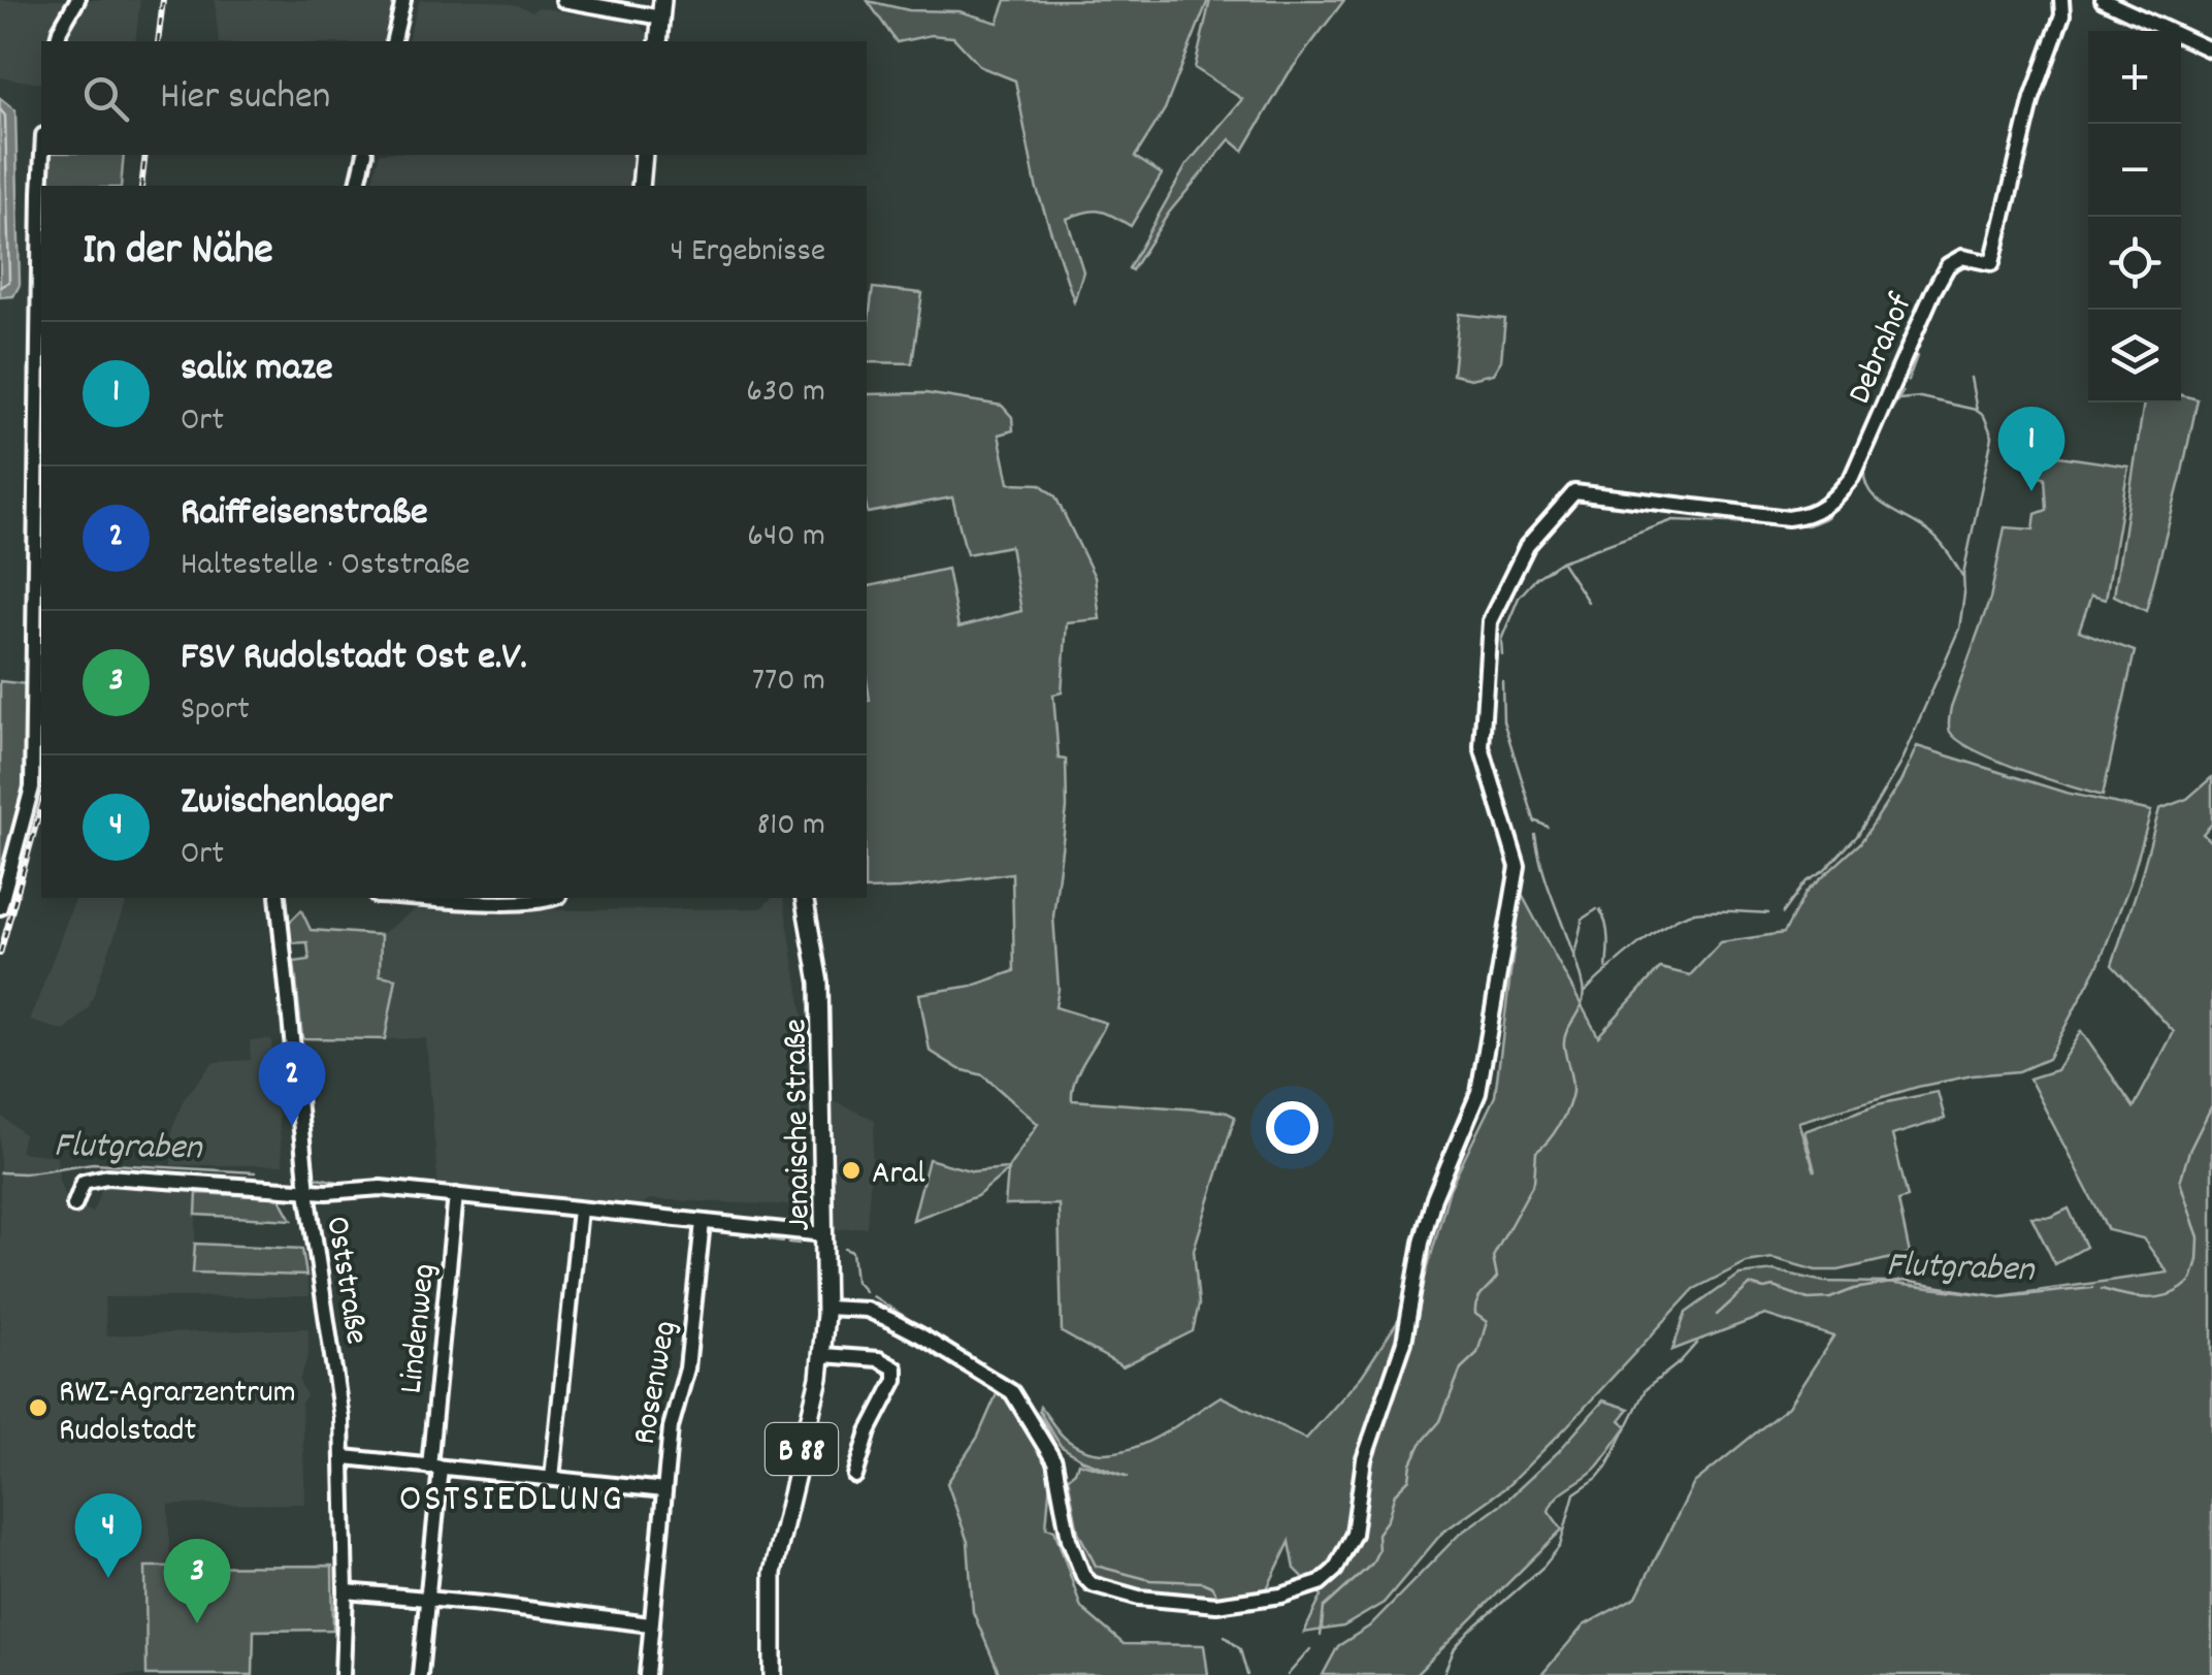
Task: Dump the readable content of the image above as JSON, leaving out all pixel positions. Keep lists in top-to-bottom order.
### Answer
{
  "streets": {
    "main road": ["Jenaische Straße", "B 88"],
    "street": [
      "Debrahof",
      "Oststraße",
      "Lindenweg",
      "Rosenweg"
    ]
  },
  "crossings": [
    ["Debrahof", "Jenaische Straße"]
  ],
  "districts": ["OSTSIEDLUNG"],
  "water": ["Flutgraben"],
  "places": ["Aral", "RWZ-Agrarzentrum Rudolstadt"],
  "page": {
    "map_buttons": ["+", "−"],
    "search": "Hier suchen",
    "heading": ["In der Nähe", "4 Ergebnisse"],
    "list": [
      {
        "mark": "1",
        "name": "salix maze",
        "note": "Ort",
        "value": "630 m"
      },
      {
        "mark": "2",
        "name": "Raiffeisenstraße",
        "note": "Haltestelle · Oststraße",
        "value": "640 m"
      },
      {
        "mark": "3",
        "name": "FSV Rudolstadt Ost e.V.",
        "note": "Sport",
        "value": "770 m"
      },
      {
        "mark": "4",
        "name": "Zwischenlager",
        "note": "Ort",
        "value": "810 m"
      }
    ],
    "pins": [
      "1",
      "2",
      "4",
      "3"
    ]
  }
}
